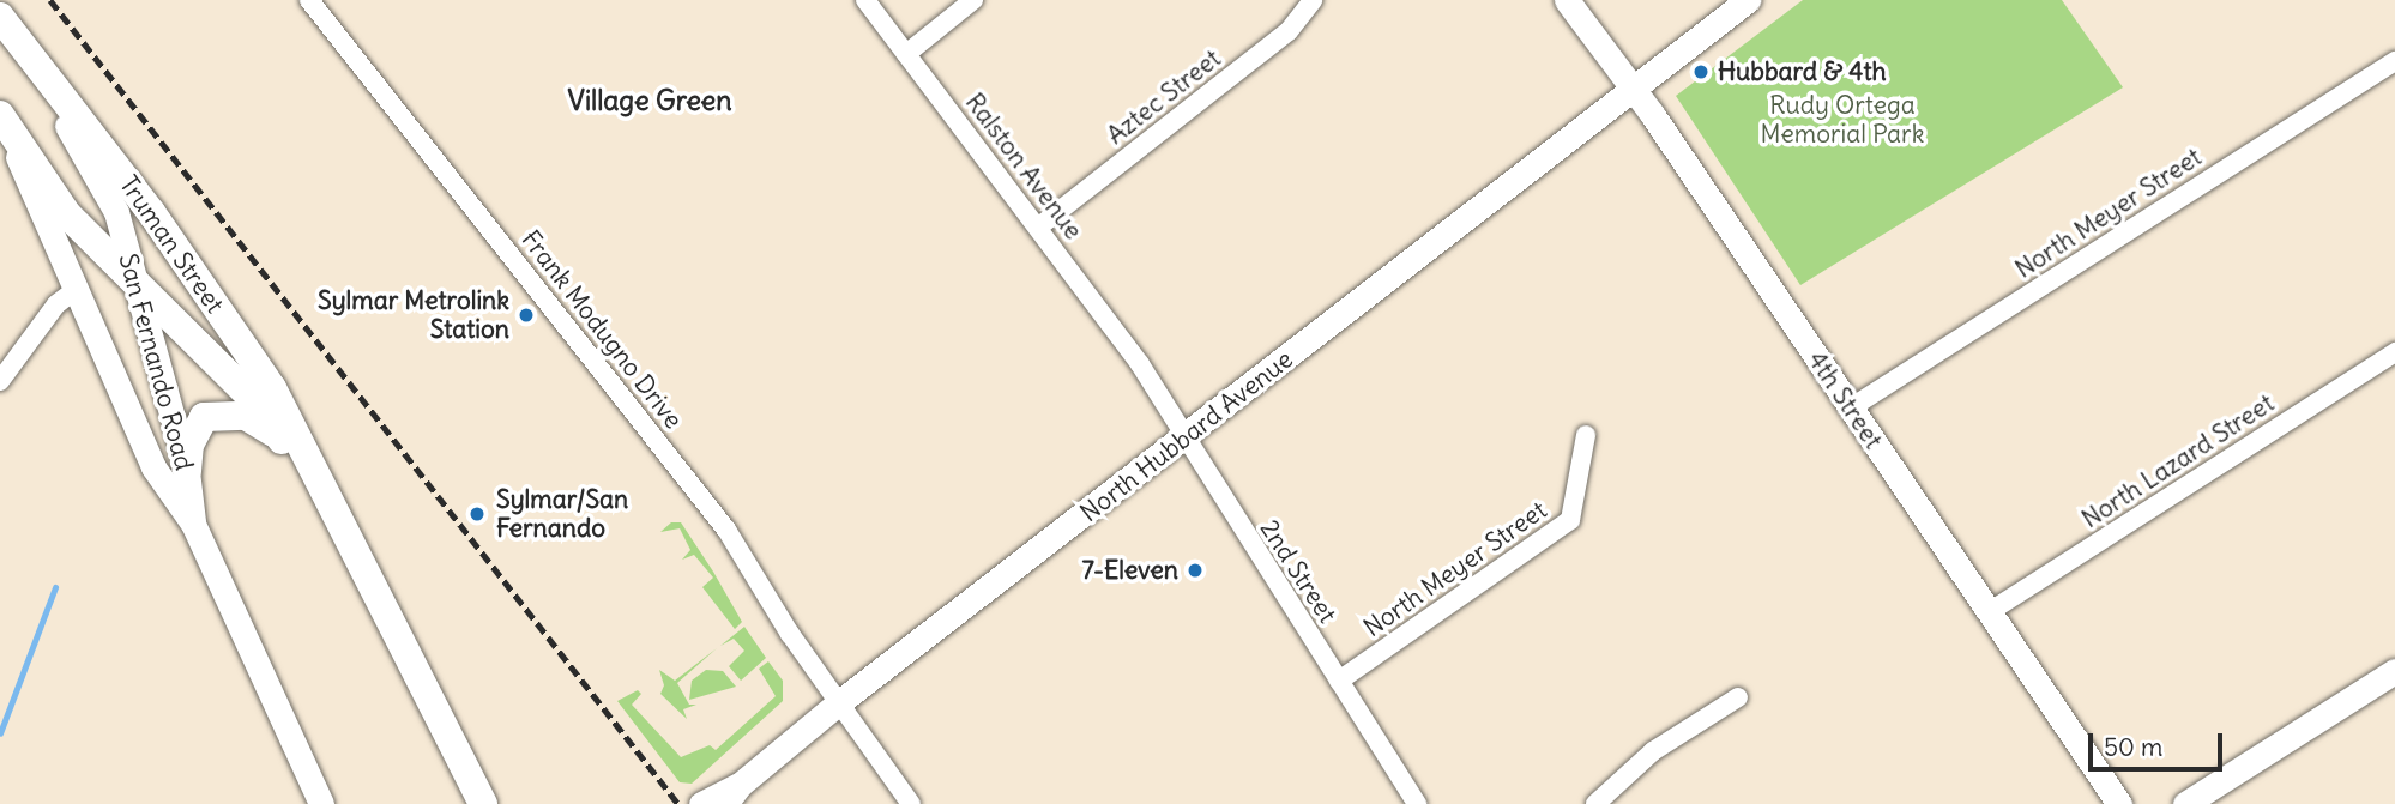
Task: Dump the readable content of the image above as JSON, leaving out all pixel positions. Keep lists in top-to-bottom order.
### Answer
{
  "streets": {
    "main road": [
      "Truman Street",
      "San Fernando Road",
      "4th Street",
      "North Hubbard Avenue"
    ],
    "street": [
      "Aztec Street",
      "Ralston Avenue",
      "North Meyer Street",
      "Frank Modugno Drive",
      "North Lazard Street",
      "2nd Street"
    ]
  },
  "crossings": [
    ["Aztec Street", "Ralston Avenue"],
    ["Ralston Avenue", "2nd Street"],
    ["North Meyer Street", "4th Street"],
    ["North Meyer Street", "2nd Street"],
    ["Truman Street", "San Fernando Road"],
    ["Frank Modugno Drive", "North Hubbard Avenue"],
    ["4th Street", "North Hubbard Avenue"],
    ["4th Street", "North Lazard Street"],
    ["North Hubbard Avenue", "2nd Street"]
  ],
  "districts": ["Village Green"],
  "parks": ["Rudy Ortega Memorial Park"],
  "places": [
    "Hubbard & 4th",
    "Sylmar Metrolink Station",
    "Sylmar/San Fernando",
    "7-Eleven"
  ],
  "scale_bar": "50 m"
}
